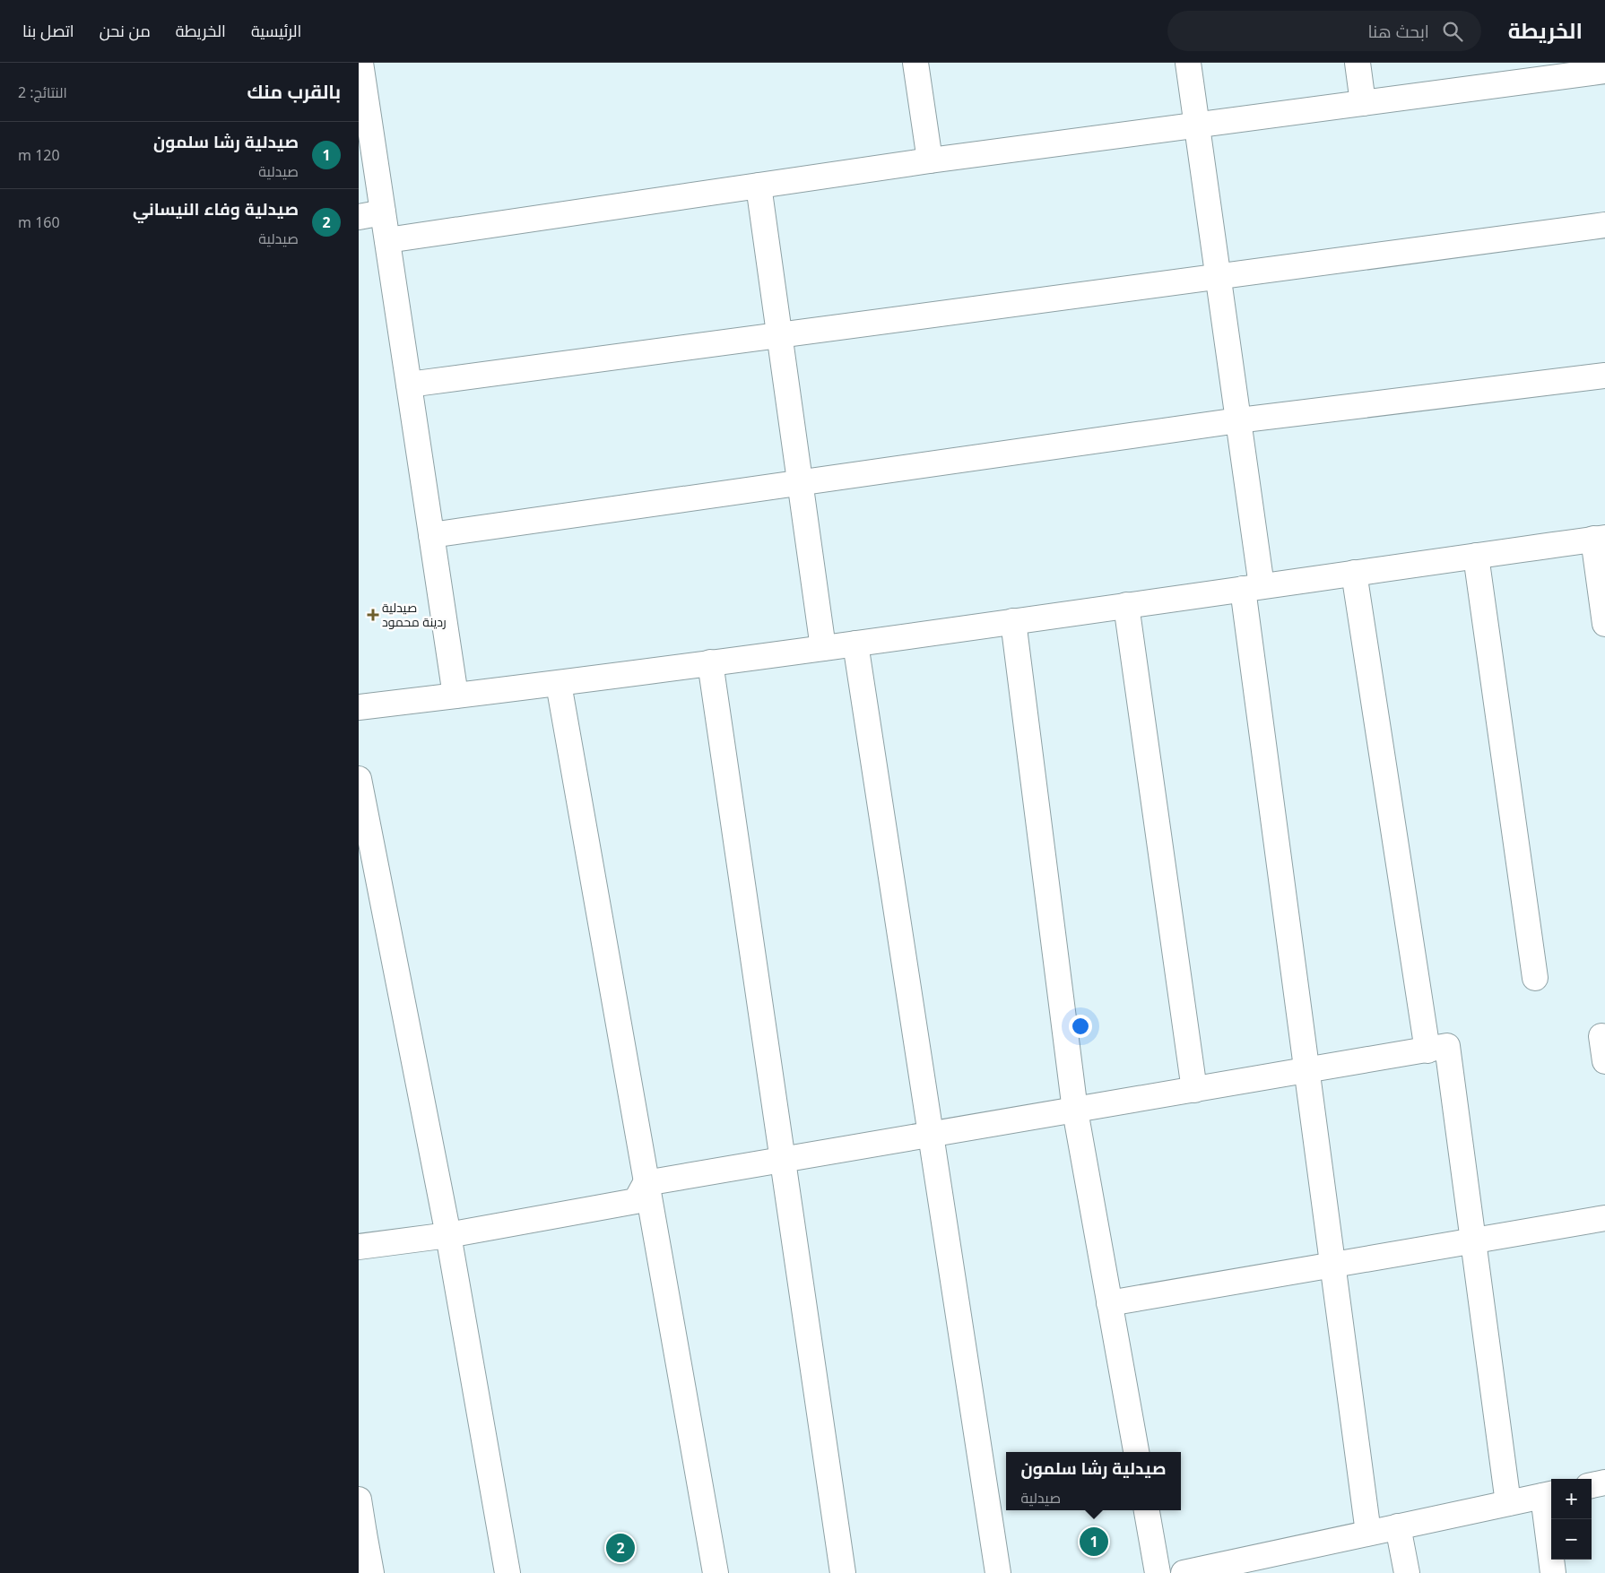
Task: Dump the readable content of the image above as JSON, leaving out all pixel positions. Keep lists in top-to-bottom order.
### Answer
{
  "places": {
    "health": ["صيدلية ردينة محمود"]
  },
  "page": {
    "header": "الخريطة",
    "search": "ابحث هنا",
    "nav": [
      "الرئيسية",
      "الخريطة",
      "من نحن",
      "اتصل بنا"
    ],
    "heading": ["بالقرب منك", "النتائج: 2"],
    "list": [
      {
        "mark": "1",
        "name": "صيدلية رشا سلمون",
        "note": "صيدلية",
        "value": "120 m"
      },
      {
        "mark": "2",
        "name": "صيدلية وفاء النيساني",
        "note": "صيدلية",
        "value": "160 m"
      }
    ],
    "popup": ["صيدلية رشا سلمون", "صيدلية"],
    "map_buttons": ["+", "−"],
    "pins": ["1", "2"]
  }
}
